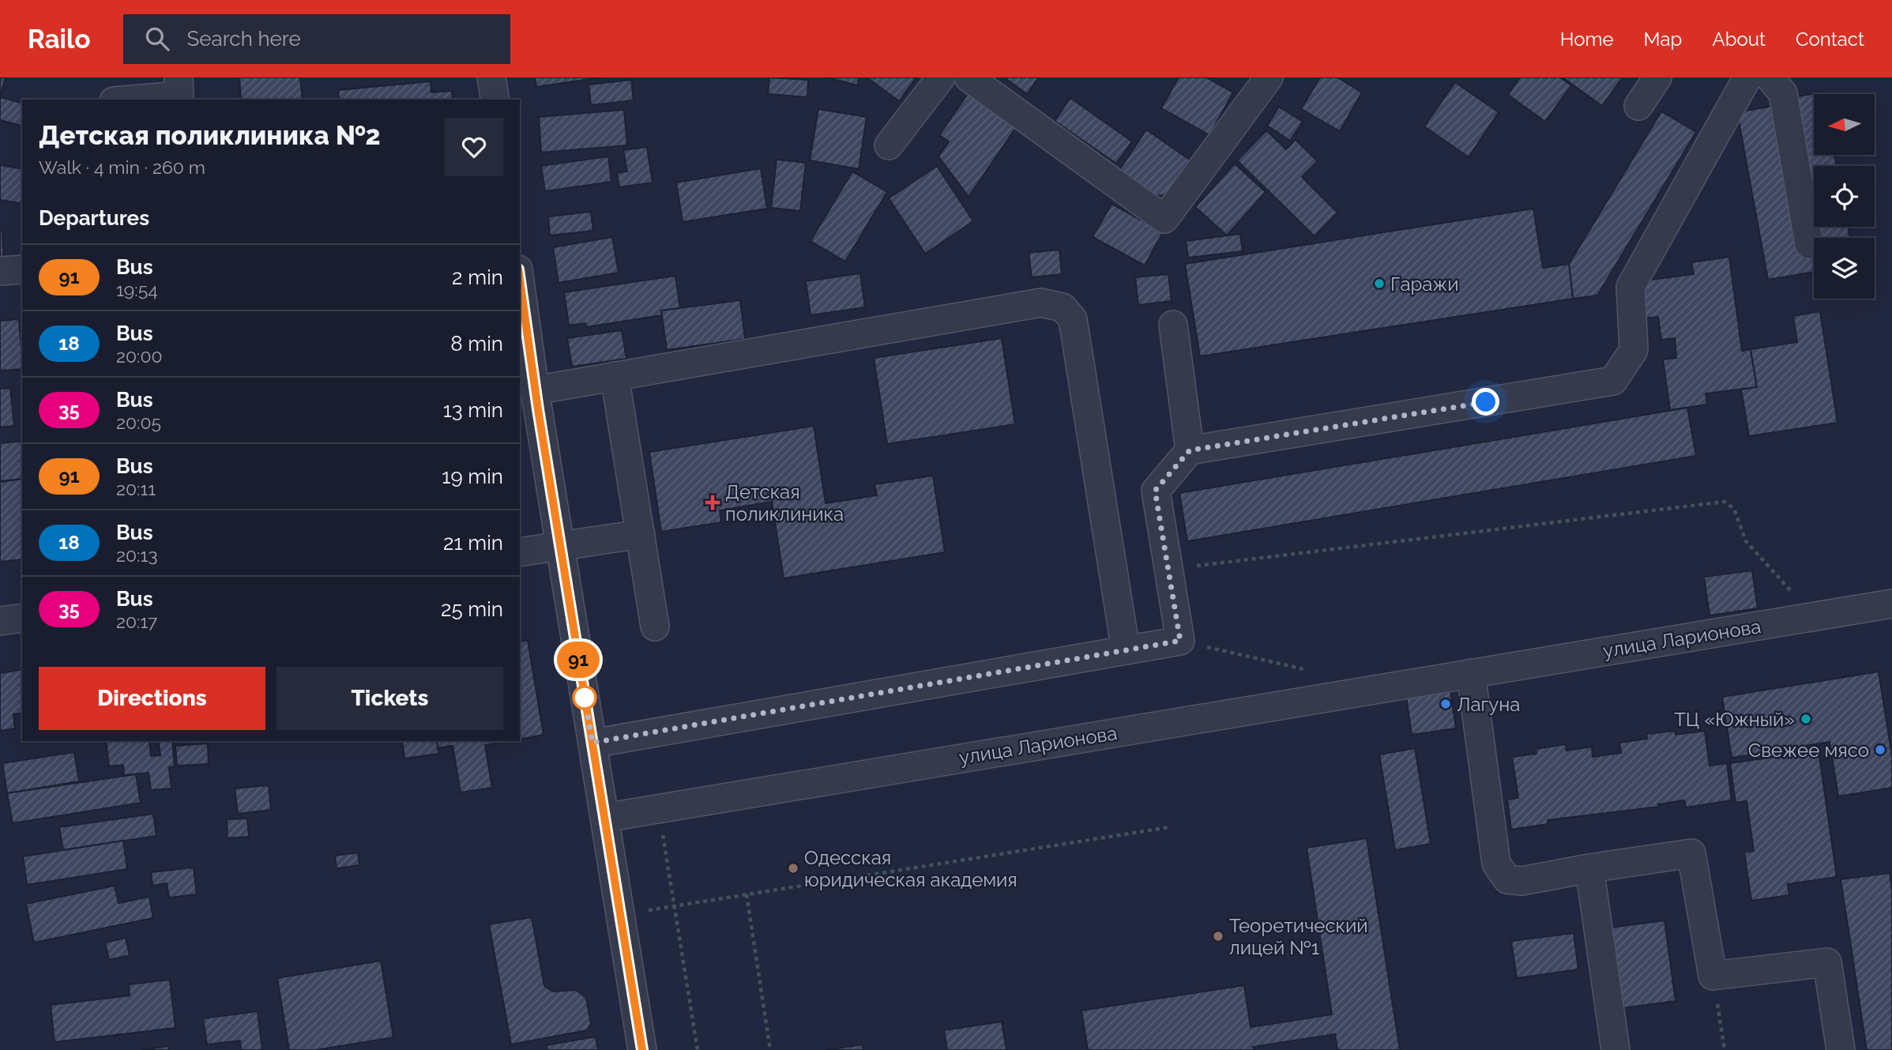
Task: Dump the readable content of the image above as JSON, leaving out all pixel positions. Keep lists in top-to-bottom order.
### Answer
{
  "streets": {
    "street": ["улица Ларионова"]
  },
  "places": {
    "other": [
      "Гаражи",
      "Лагуна",
      "ТЦ «Южный»",
      "Свежее мясо",
      "Одесская юридическая академия",
      "Теоретический лицей №1"
    ],
    "health": ["Детская поликлиника"]
  },
  "lines": ["bus line 91"],
  "north": "left",
  "page": {
    "header": "Railo",
    "search": "Search here",
    "nav": [
      "Home",
      "Map",
      "About",
      "Contact"
    ],
    "on_map": "91",
    "heading": [
      ["Детская поликлиника №2", "Walk · 4 min · 260 m"],
      "Departures"
    ],
    "list": [
      {
        "mark": "91",
        "name": "Bus",
        "note": "19:54",
        "value": "2 min"
      },
      {
        "mark": "18",
        "name": "Bus",
        "note": "20:00",
        "value": "8 min"
      },
      {
        "mark": "35",
        "name": "Bus",
        "note": "20:05",
        "value": "13 min"
      },
      {
        "mark": "91",
        "name": "Bus",
        "note": "20:11",
        "value": "19 min"
      },
      {
        "mark": "18",
        "name": "Bus",
        "note": "20:13",
        "value": "21 min"
      },
      {
        "mark": "35",
        "name": "Bus",
        "note": "20:17",
        "value": "25 min"
      }
    ],
    "buttons": ["Directions", "Tickets"]
  }
}
